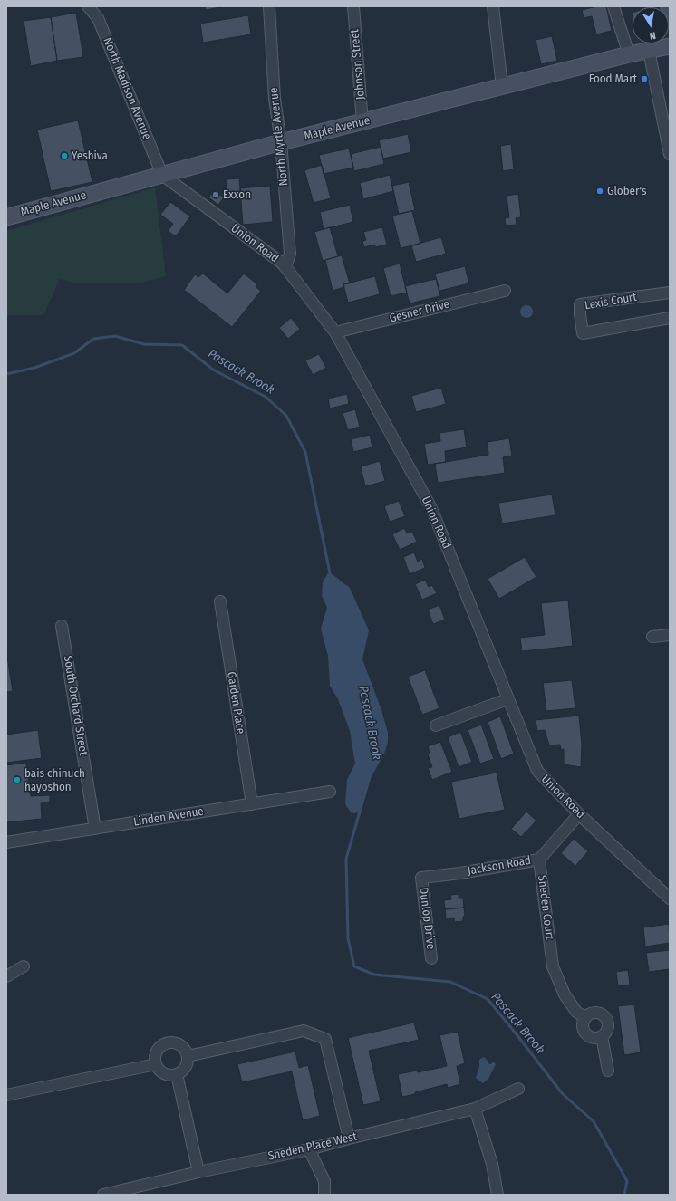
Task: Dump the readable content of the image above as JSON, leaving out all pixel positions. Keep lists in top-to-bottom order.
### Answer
{
  "streets": {
    "street": [
      "Johnson Street",
      "North Madison Avenue",
      "Maple Avenue",
      "North Myrtle Avenue",
      "Union Road",
      "Lexis Court",
      "Gesner Drive",
      "Garden Place",
      "South Orchard Street",
      "Linden Avenue",
      "Jackson Road",
      "Sneden Court",
      "Dunlop Drive",
      "Sneden Place West"
    ]
  },
  "crossings": [
    ["Johnson Street", "Maple Avenue"],
    ["North Madison Avenue", "Maple Avenue"],
    ["North Madison Avenue", "Union Road"],
    ["Maple Avenue", "North Myrtle Avenue"],
    ["Maple Avenue", "Union Road"],
    ["North Myrtle Avenue", "Union Road"],
    ["Union Road", "Gesner Drive"],
    ["Union Road", "Jackson Road"],
    ["Garden Place", "Linden Avenue"],
    ["South Orchard Street", "Linden Avenue"],
    ["Jackson Road", "Sneden Court"],
    ["Jackson Road", "Dunlop Drive"]
  ],
  "water": ["Pascack Brook"],
  "places": [
    "Food Mart",
    "Yeshiva",
    "Glober's",
    "Exxon",
    "bais chinuch hayoshon"
  ],
  "north": "bottom"
}
